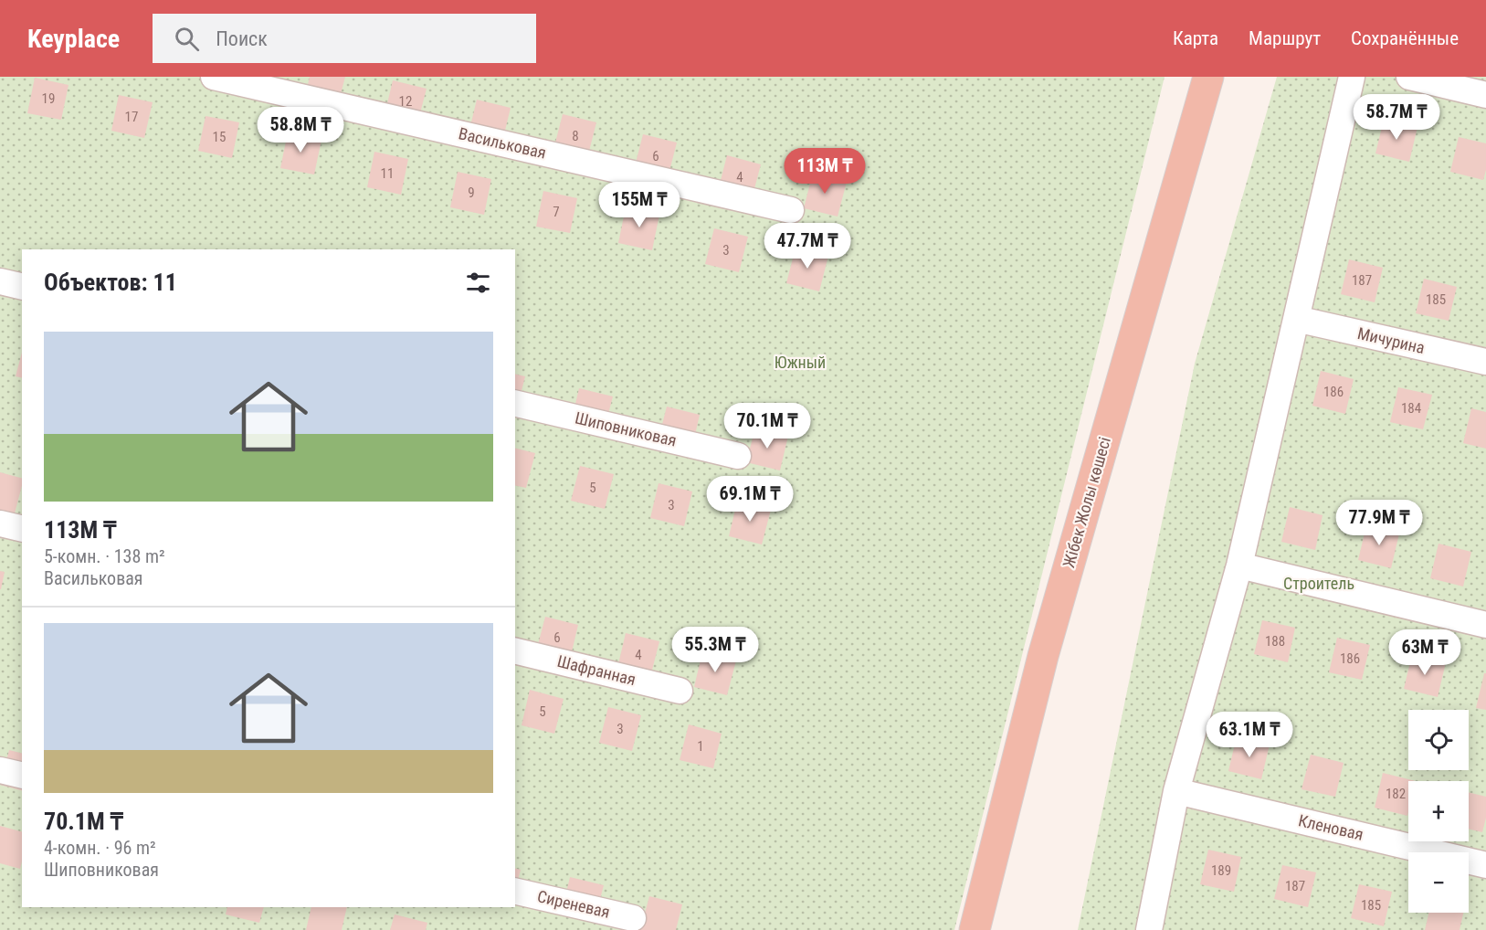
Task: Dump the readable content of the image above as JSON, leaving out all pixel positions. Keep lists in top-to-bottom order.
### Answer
{
  "streets": {
    "highway": ["Жібек Жолы көшесі"],
    "street": [
      "Васильковая",
      "Мичурина",
      "Шиповниковая",
      "Шафранная",
      "Кленовая",
      "Сиреневая"
    ]
  },
  "parks": ["Южный", "Строитель"],
  "house_numbers": [
    "19",
    "12",
    "17",
    "8",
    "15",
    "6",
    "11",
    "4",
    "9",
    "7",
    "3",
    "187",
    "185",
    "186",
    "184",
    "5",
    "3",
    "6",
    "188",
    "4",
    "186",
    "5",
    "3",
    "1",
    "182",
    "189",
    "187",
    "185"
  ],
  "page": {
    "header": "Keyplace",
    "search": "Поиск",
    "nav": ["Карта", "Маршрут", "Сохранённые"],
    "price": [
      "58.7M ₸",
      "58.8M ₸",
      "113M ₸",
      "155M ₸",
      "47.7M ₸",
      "70.1M ₸",
      "69.1M ₸",
      "77.9M ₸",
      "55.3M ₸",
      "63M ₸",
      "63.1M ₸"
    ],
    "heading": "Объектов: 11",
    "list": [
      {
        "name": "113M ₸",
        "note": "5-комн. · 138 m² · Васильковая"
      },
      {
        "name": "70.1M ₸",
        "note": "4-комн. · 96 m² · Шиповниковая"
      }
    ],
    "map_buttons": ["+", "−"]
  }
}
